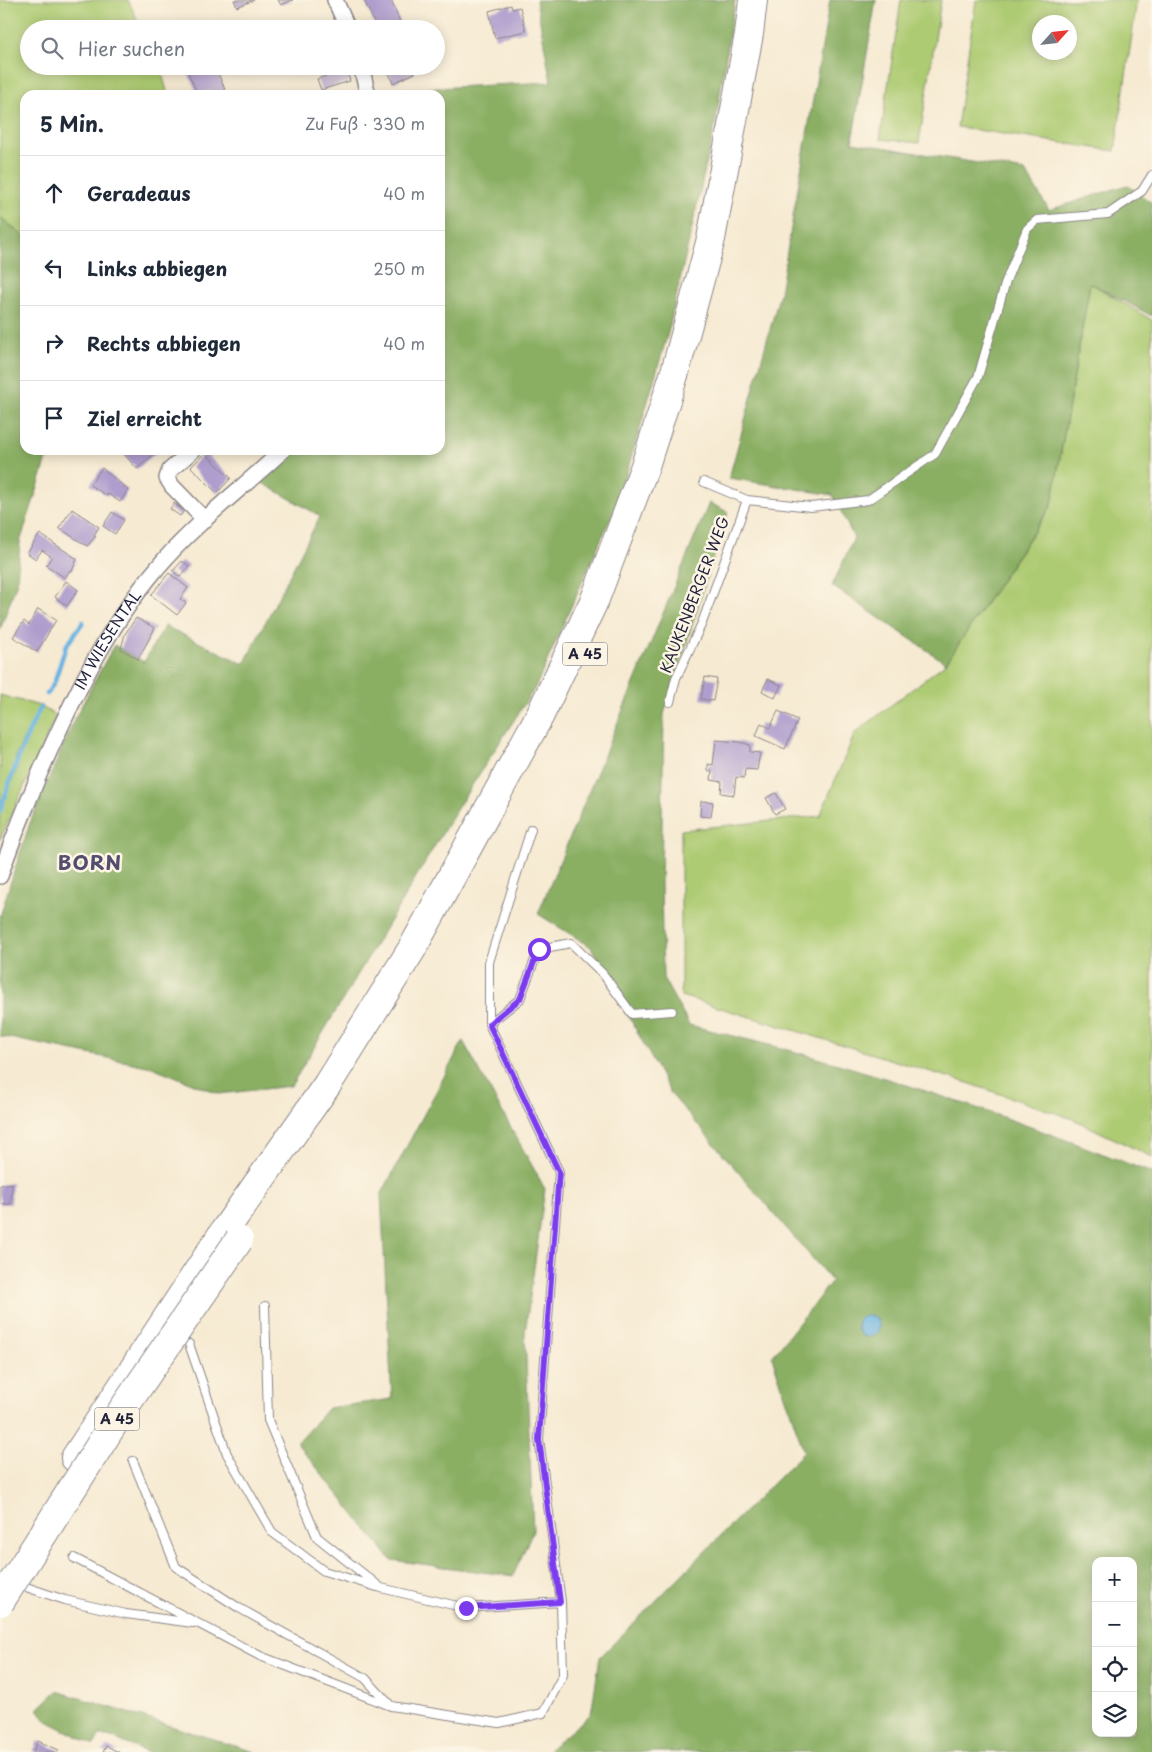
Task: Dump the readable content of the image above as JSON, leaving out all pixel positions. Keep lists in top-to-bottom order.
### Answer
{
  "streets": {
    "highway": ["A 45"],
    "street": ["IM WIESENTAL"],
    "lane": ["KAUKENBERGER WEG"]
  },
  "districts": ["BORN"],
  "north": "top right",
  "page": {
    "search": "Hier suchen",
    "heading": ["5 Min.", "Zu Fuß · 330 m"],
    "list": [
      ["Geradeaus", "40 m"],
      ["Links abbiegen", "250 m"],
      ["Rechts abbiegen", "40 m"],
      "Ziel erreicht"
    ],
    "map_buttons": ["+", "−"]
  }
}
